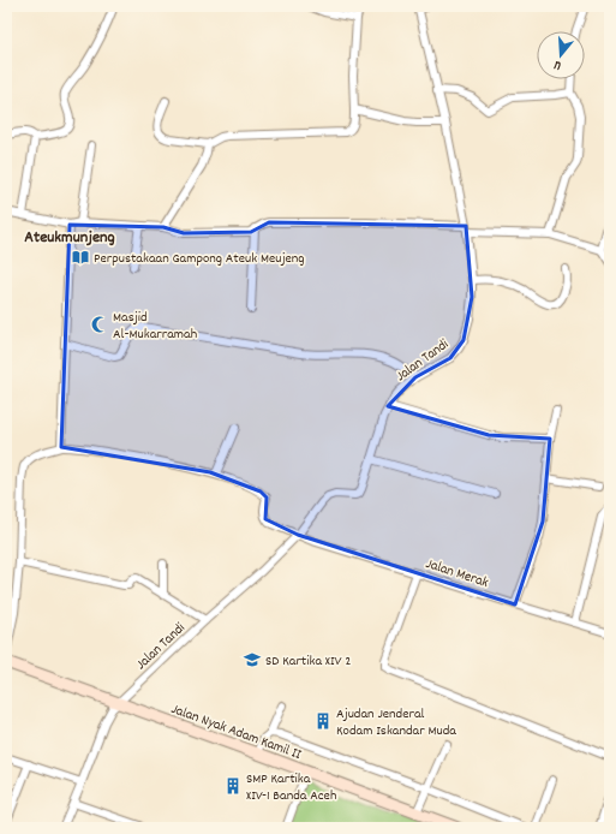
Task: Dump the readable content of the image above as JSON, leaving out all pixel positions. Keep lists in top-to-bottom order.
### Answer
{
  "streets": {
    "street": ["Jalan Tandi", "Jalan Merak", "Jalan Nyak Adam Kamil II"]
  },
  "crossings": [
    ["Jalan Tandi", "Jalan Merak"],
    ["Jalan Tandi", "Jalan Nyak Adam Kamil II"]
  ],
  "districts": ["Ateukmunjeng"],
  "places": {
    "library": ["Perpustakaan Gampong Ateuk Meujeng"],
    "mosque": ["Masjid Al-Mukarramah"],
    "school or university": ["SD Kartika XIV 2"],
    "building": ["Ajudan Jenderal Kodam Iskandar Muda", "SMP Kartika XIV-1 Banda Aceh"]
  },
  "north": "bottom"
}
